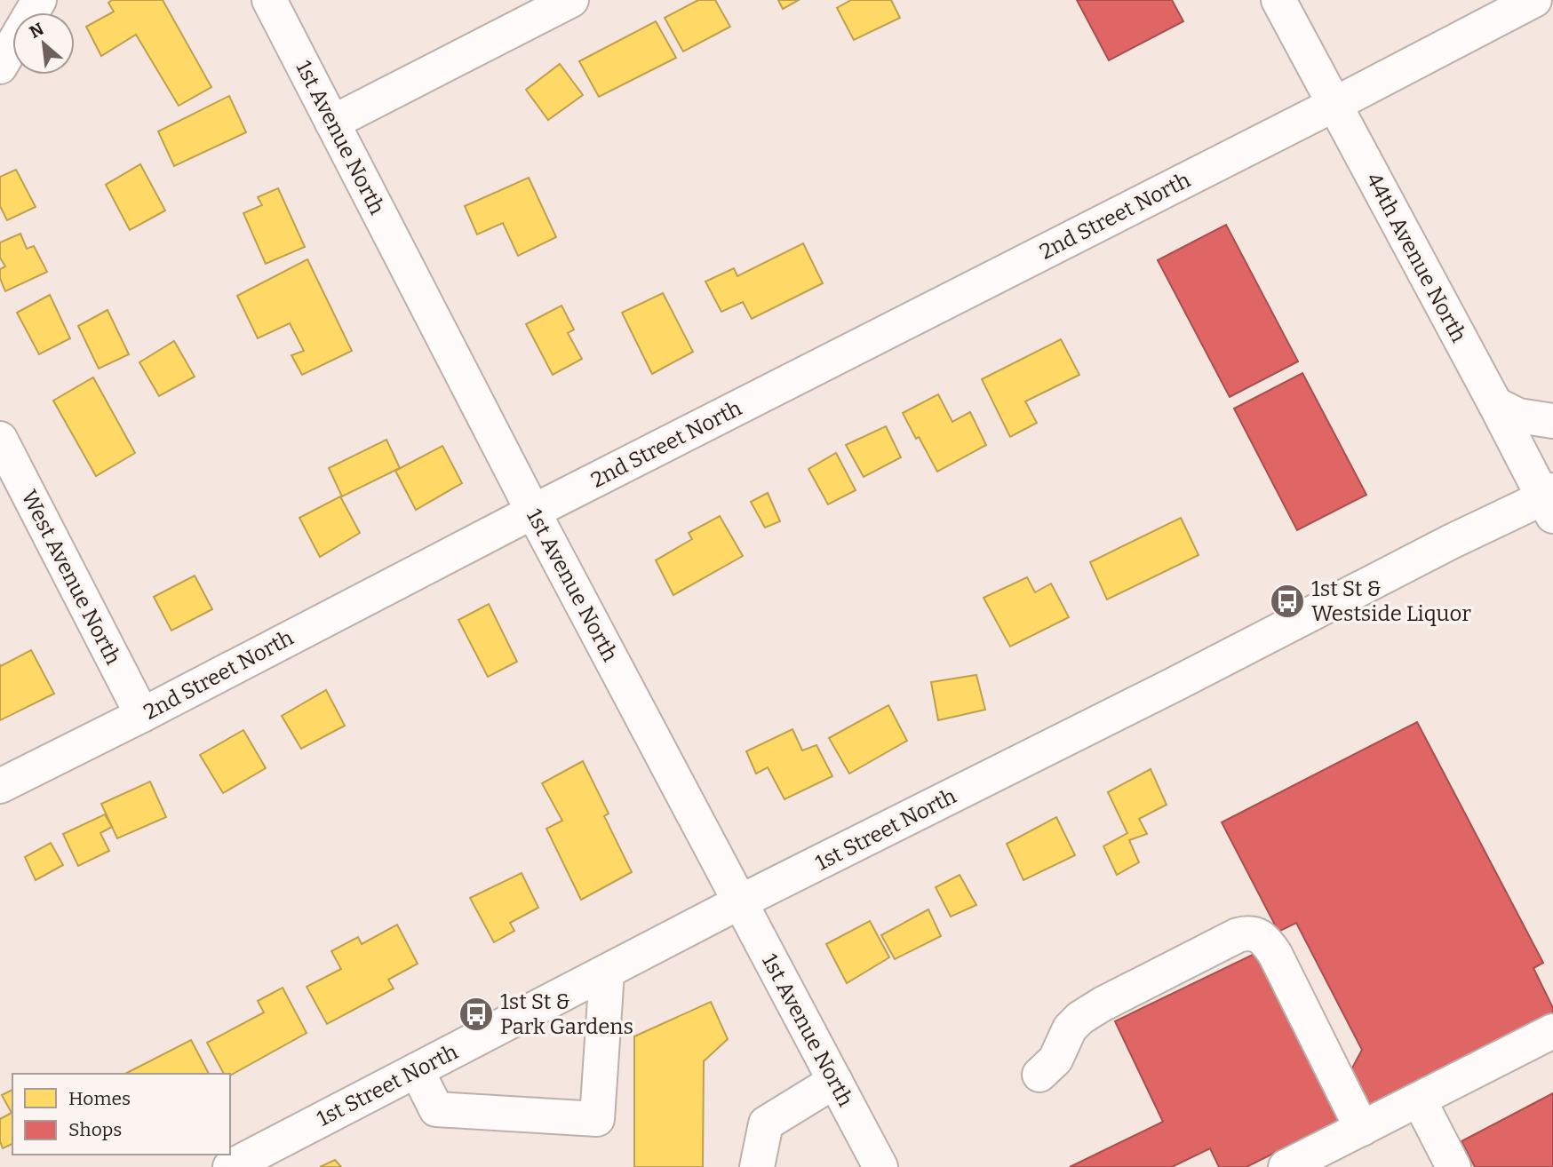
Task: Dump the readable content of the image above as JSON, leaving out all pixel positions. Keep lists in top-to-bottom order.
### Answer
{
  "streets": {
    "street": [
      "1st Avenue North",
      "2nd Street North",
      "44th Avenue North",
      "West Avenue North",
      "1st Street North"
    ]
  },
  "crossings": [
    ["1st Avenue North", "2nd Street North"],
    ["1st Avenue North", "1st Street North"],
    ["2nd Street North", "44th Avenue North"],
    ["2nd Street North", "West Avenue North"],
    ["44th Avenue North", "1st Street North"]
  ],
  "places": {
    "bus stop": ["1st St & Westside Liquor", "1st St & Park Gardens"]
  },
  "legend": ["Homes", "Shops"],
  "north": "top left"
}
